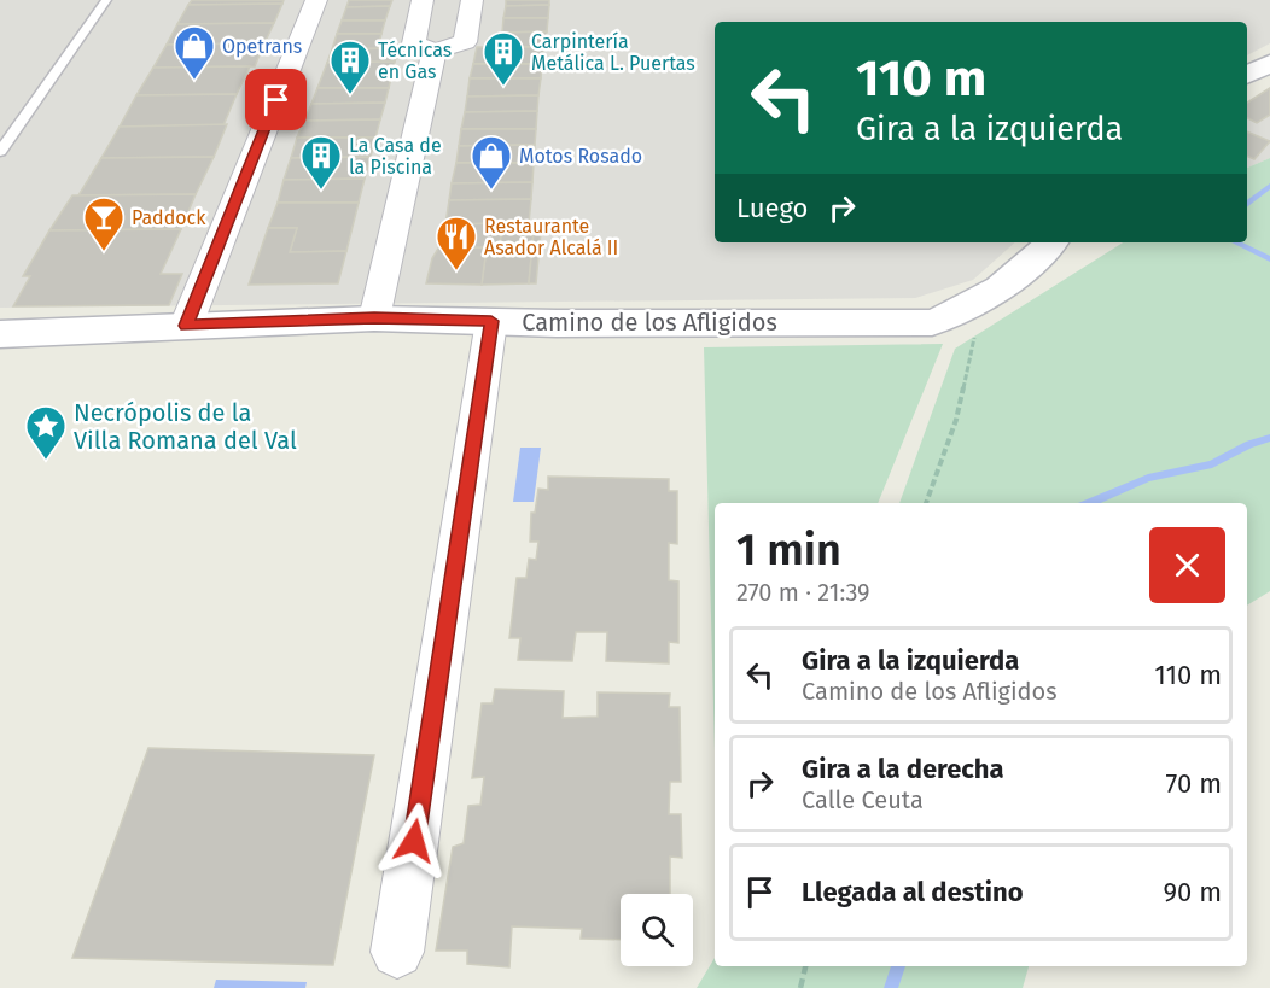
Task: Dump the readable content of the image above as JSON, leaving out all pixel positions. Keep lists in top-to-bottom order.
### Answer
{
  "streets": {
    "street": ["Camino de los Afligidos"]
  },
  "places": {
    "shop": ["Opetrans", "Motos Rosado"],
    "building": ["Carpintería Metálica L. Puertas", "Técnicas en Gas", "La Casa de la Piscina"],
    "bar": ["Paddock"],
    "restaurant": ["Restaurante Asador Alcalá II"],
    "place": ["Necrópolis de la Villa Romana del Val"]
  },
  "page": {
    "turn": ["110 m", "Gira a la izquierda"],
    "then": "Luego",
    "heading": ["1 min", "270 m · 21:39"],
    "list": [
      {
        "name": "Gira a la izquierda",
        "note": "Camino de los Afligidos",
        "value": "110 m"
      },
      {
        "name": "Gira a la derecha",
        "note": "Calle Ceuta",
        "value": "70 m"
      },
      {
        "name": "Llegada al destino",
        "value": "90 m"
      }
    ]
  }
}
